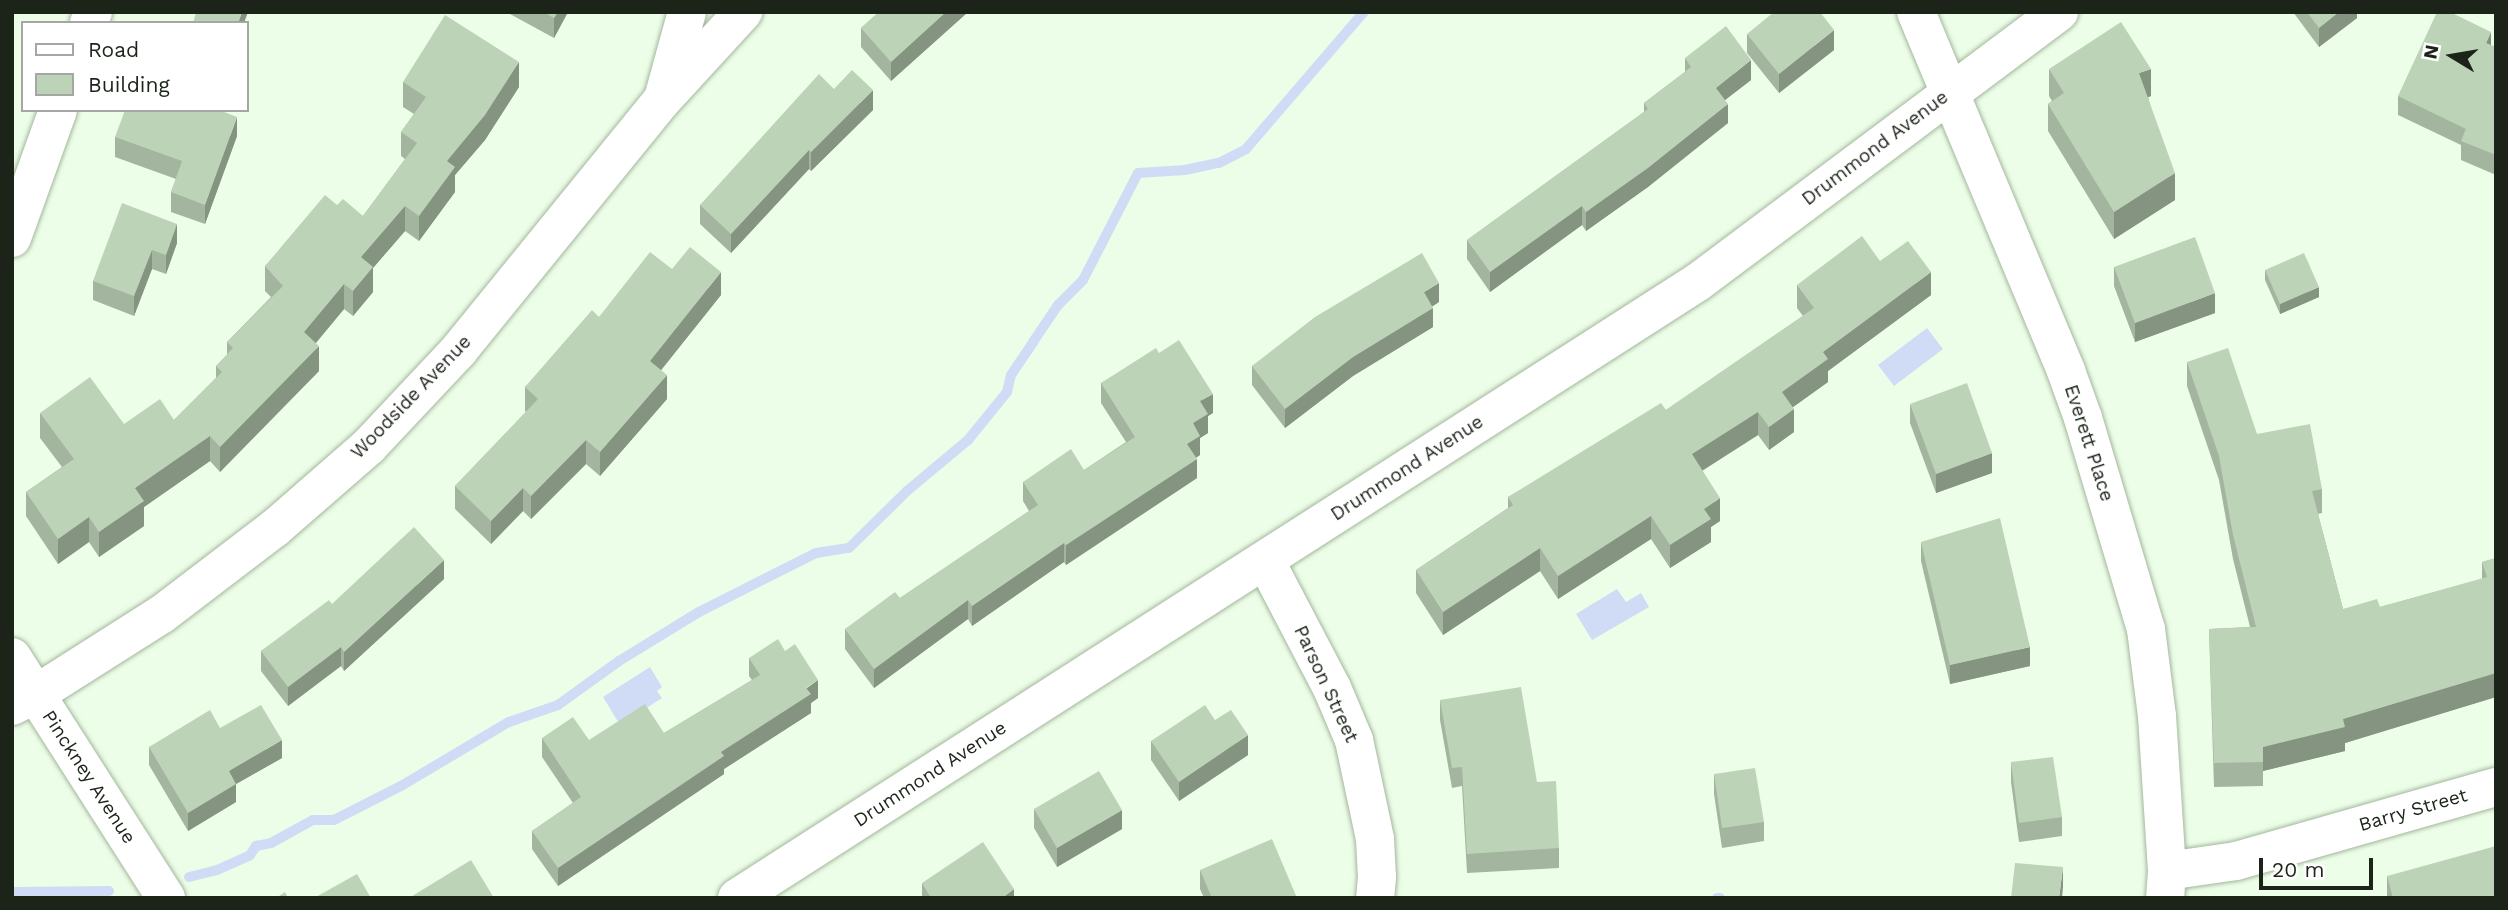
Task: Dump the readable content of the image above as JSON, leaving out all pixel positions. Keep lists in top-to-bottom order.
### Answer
{
  "streets": {
    "street": [
      "Drummond Avenue",
      "Woodside Avenue",
      "Everett Place",
      "Parson Street",
      "Pinckney Avenue",
      "Barry Street"
    ]
  },
  "crossings": [
    ["Drummond Avenue", "Everett Place"],
    ["Drummond Avenue", "Parson Street"],
    ["Woodside Avenue", "Pinckney Avenue"],
    ["Everett Place", "Barry Street"]
  ],
  "legend": ["Road", "Building"],
  "scale_bar": "20 m",
  "north": "left"
}
